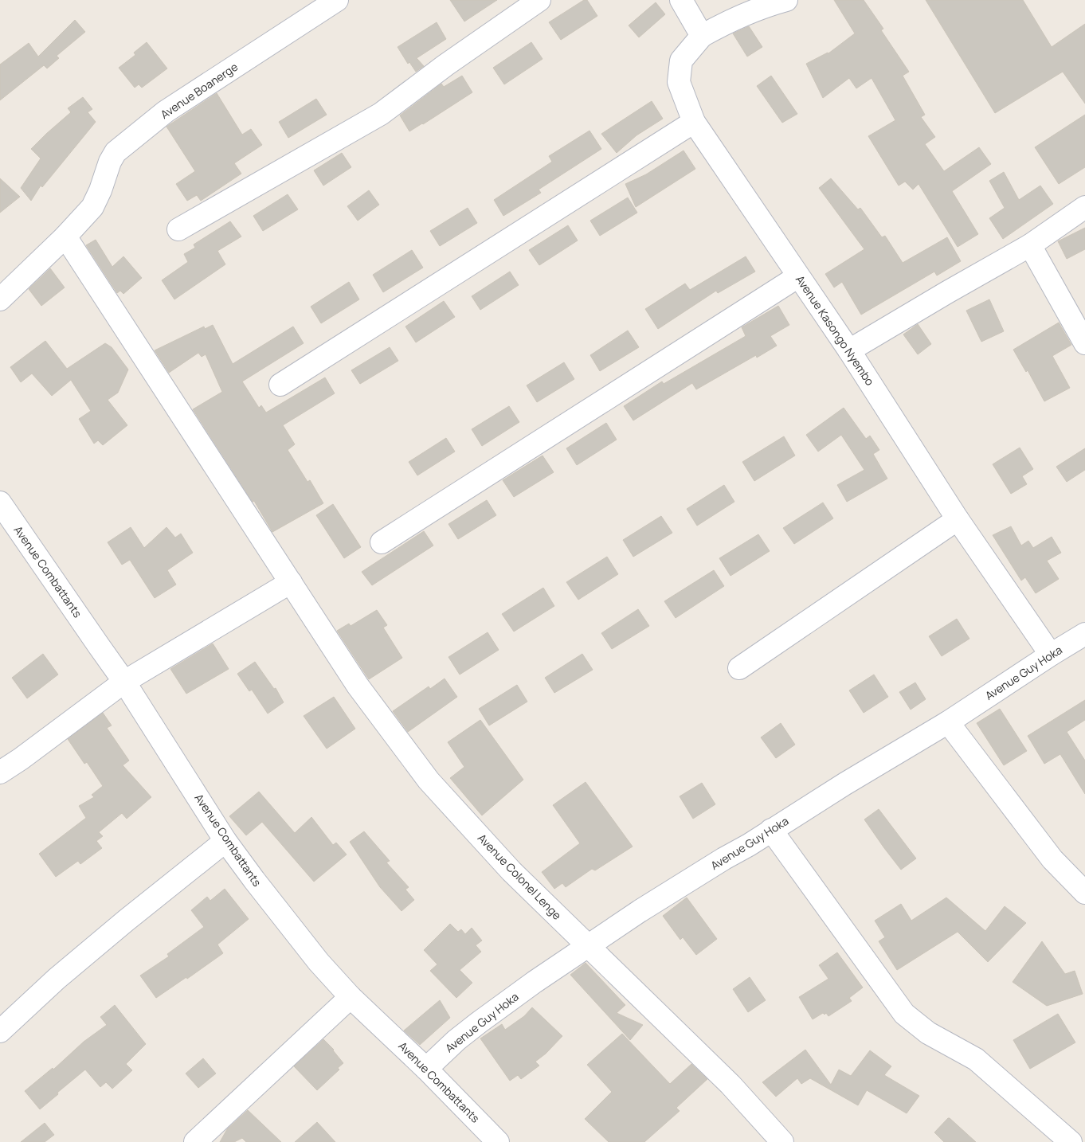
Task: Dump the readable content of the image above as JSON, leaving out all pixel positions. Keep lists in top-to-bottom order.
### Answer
{
  "streets": {
    "street": [
      "Avenue Boanerge",
      "Avenue Kasongo Nyembo",
      "Avenue Combattants",
      "Avenue Guy Hoka",
      "Avenue Colonel Lenge"
    ]
  },
  "crossings": [
    ["Avenue Boanerge", "Avenue Colonel Lenge"],
    ["Avenue Kasongo Nyembo", "Avenue Guy Hoka"],
    ["Avenue Combattants", "Avenue Guy Hoka"],
    ["Avenue Guy Hoka", "Avenue Colonel Lenge"]
  ]
}
